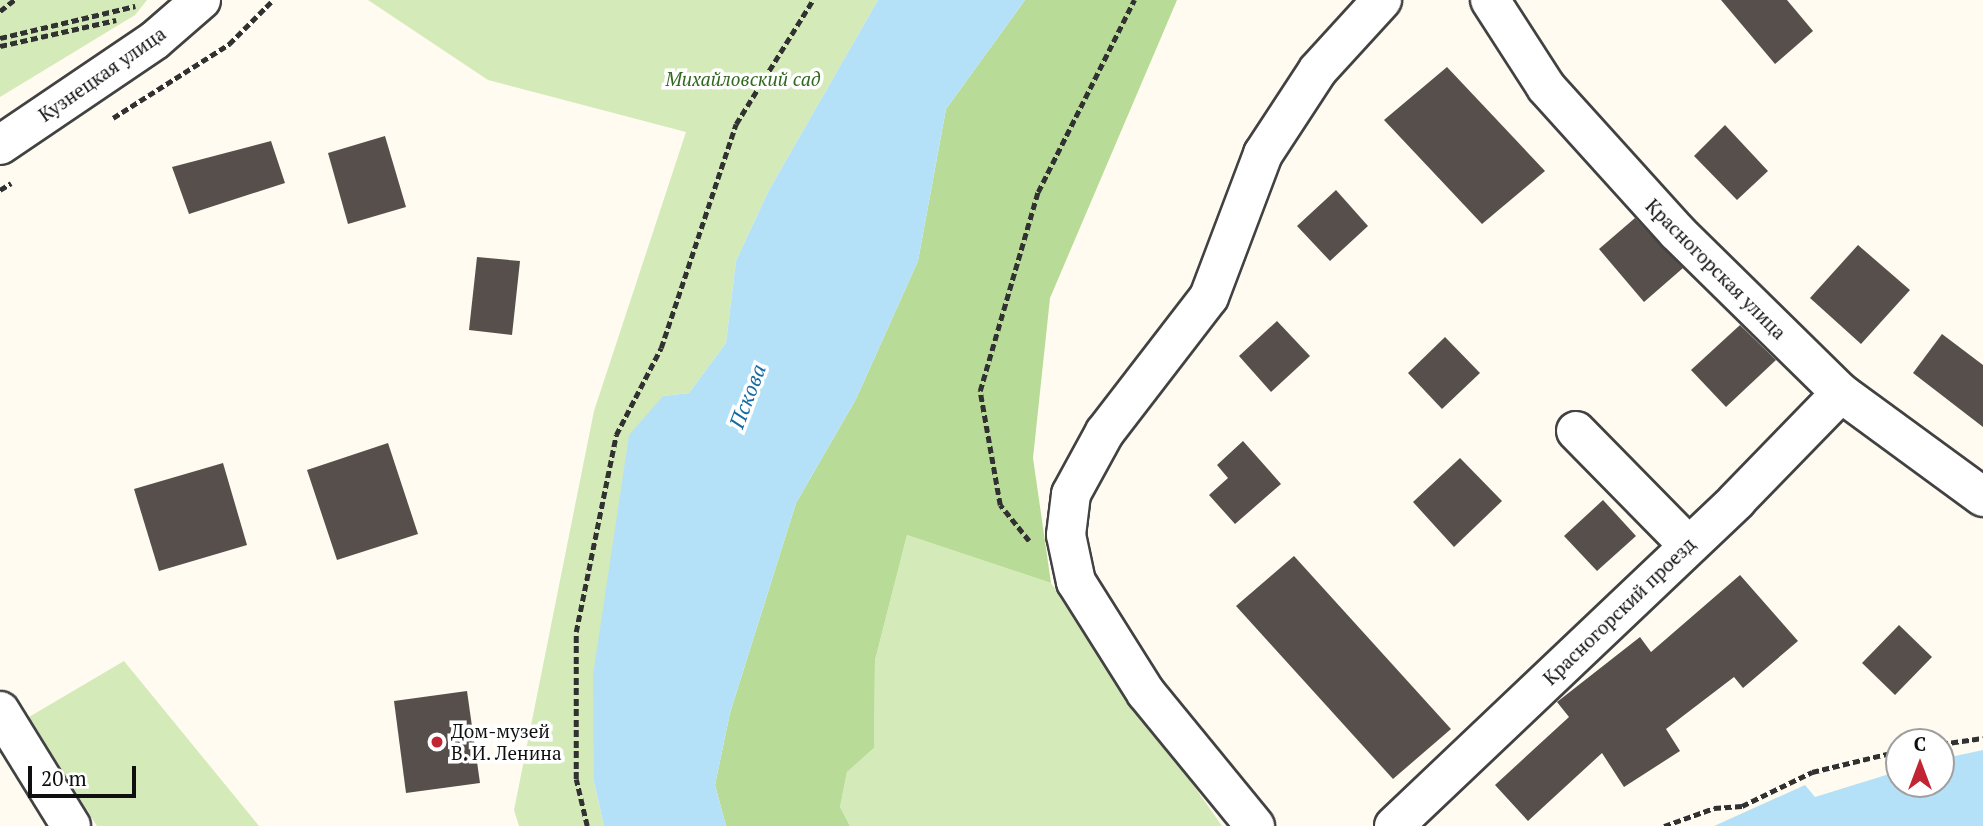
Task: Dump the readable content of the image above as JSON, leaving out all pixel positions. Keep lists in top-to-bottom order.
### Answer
{
  "streets": {
    "street": ["Кузнецкая улица", "Красногорская улица", "Красногорский проезд"]
  },
  "crossings": [
    ["Красногорская улица", "Красногорский проезд"]
  ],
  "water": ["Пскова"],
  "parks": ["Михайловский сад"],
  "places": ["Дом-музей В. И. Ленина"],
  "scale_bar": "20 m",
  "north": "top"
}
